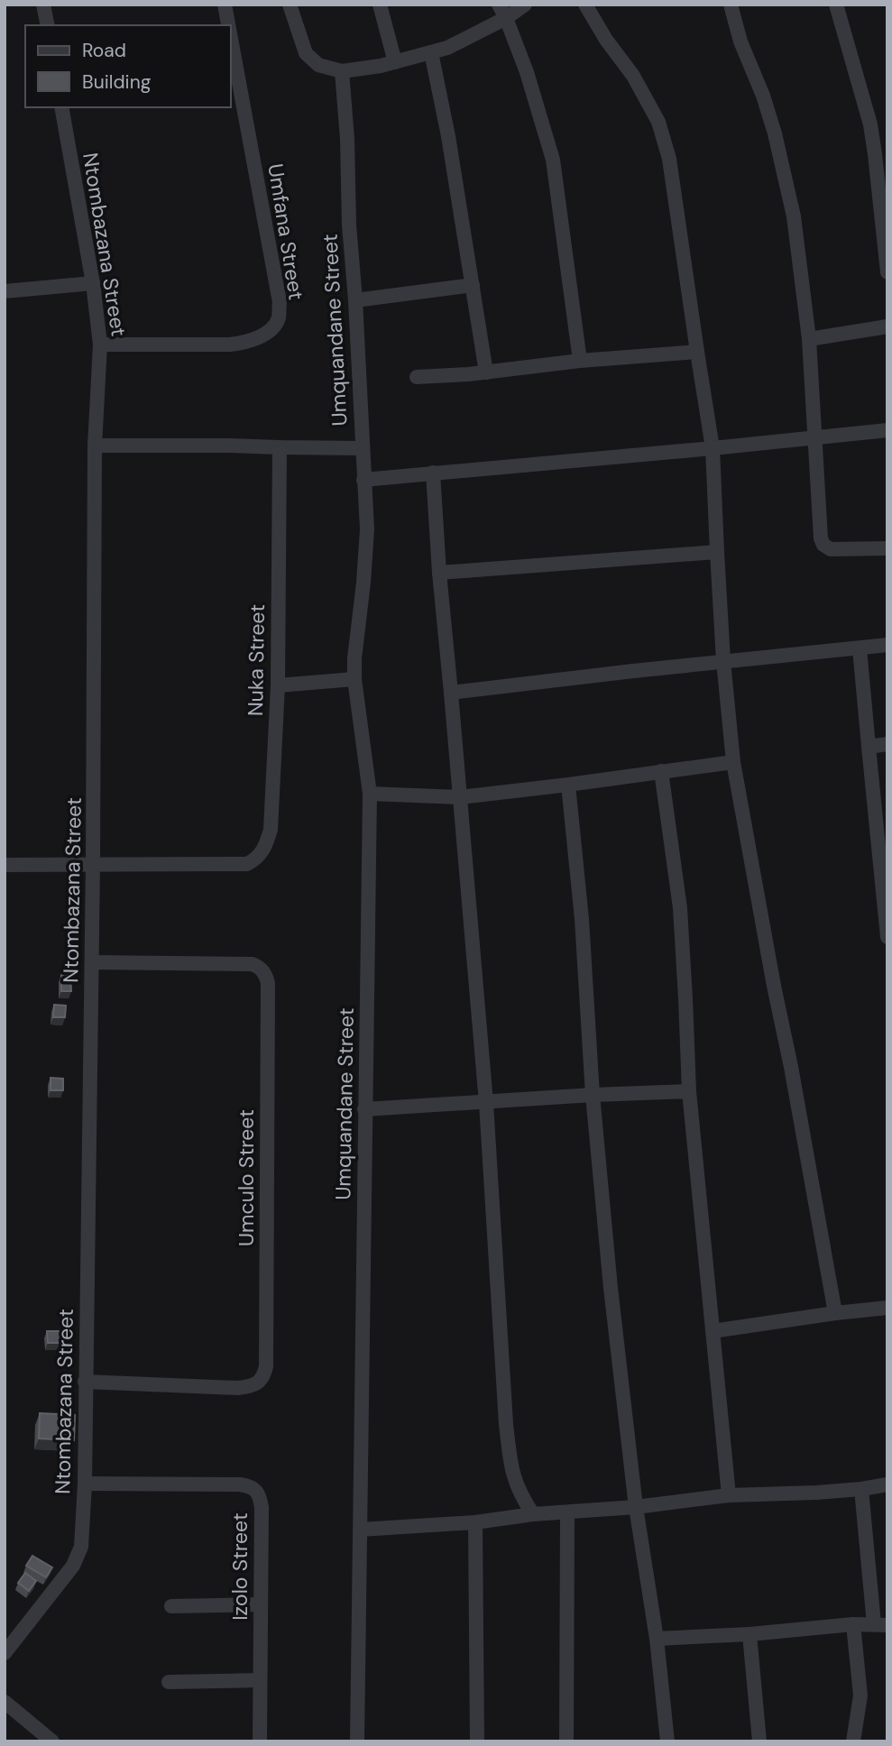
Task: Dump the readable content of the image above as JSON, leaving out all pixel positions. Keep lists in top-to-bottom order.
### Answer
{
  "streets": {
    "street": [
      "Umfana Street",
      "Ntombazana Street",
      "Umquandane Street",
      "Nuka Street",
      "Umculo Street",
      "Izolo Street"
    ]
  },
  "crossings": [
    ["Umfana Street", "Ntombazana Street"],
    ["Ntombazana Street", "Nuka Street"],
    ["Ntombazana Street", "Umculo Street"],
    ["Ntombazana Street", "Izolo Street"]
  ],
  "legend": ["Road", "Building"]
}
